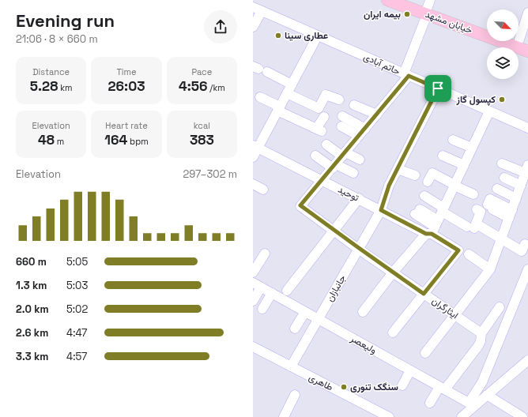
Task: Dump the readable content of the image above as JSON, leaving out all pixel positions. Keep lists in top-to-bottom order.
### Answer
{
  "streets": {
    "main road": ["خیابان مشهد"],
    "street": [
      "حاتم آبادی",
      "توحید",
      "جانبازان",
      "ایثارگران",
      "ولیعصر",
      "طاهری"
    ]
  },
  "crossings": [
    ["حاتم آبادی", "جانبازان"],
    ["توحید", "جانبازان"],
    ["توحید", "ایثارگران"],
    ["جانبازان", "ایثارگران"],
    ["جانبازان", "ولیعصر"],
    ["جانبازان", "طاهری"]
  ],
  "places": [
    "بیمه ایران",
    "عطاری سینا",
    "کپسول گاز",
    "سنگک تنوری"
  ],
  "north": "bottom right",
  "page": {
    "heading": ["Evening run", "21:06 · 8 × 660 m"],
    "stats": [
      ["Distance", "5.28 km"],
      ["Time", "26:03"],
      ["Pace", "4:56 /km"],
      ["Elevation", "48 m"],
      ["Heart rate", "164 bpm"],
      ["kcal", "383"]
    ],
    "chart": ["Elevation", "297–302 m"],
    "list": [
      {
        "name": "660 m",
        "note": "5:05"
      },
      {
        "name": "1.3 km",
        "note": "5:03"
      },
      {
        "name": "2.0 km",
        "note": "5:02"
      },
      {
        "name": "2.6 km",
        "note": "4:47"
      },
      {
        "name": "3.3 km",
        "note": "4:57"
      }
    ]
  }
}
